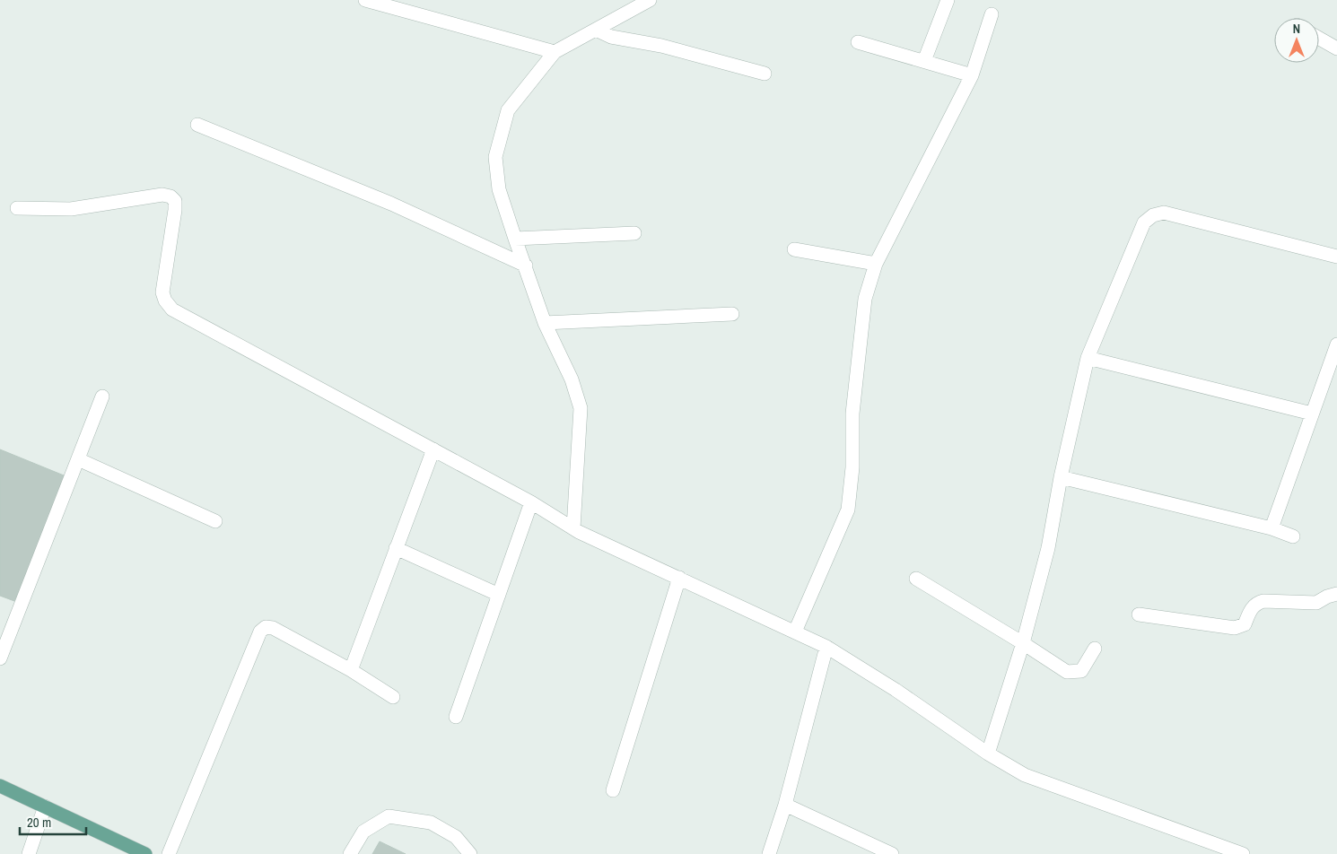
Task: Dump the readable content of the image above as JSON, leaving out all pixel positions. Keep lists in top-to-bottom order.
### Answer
{
  "scale_bar": "20 m",
  "north": "top"
}
